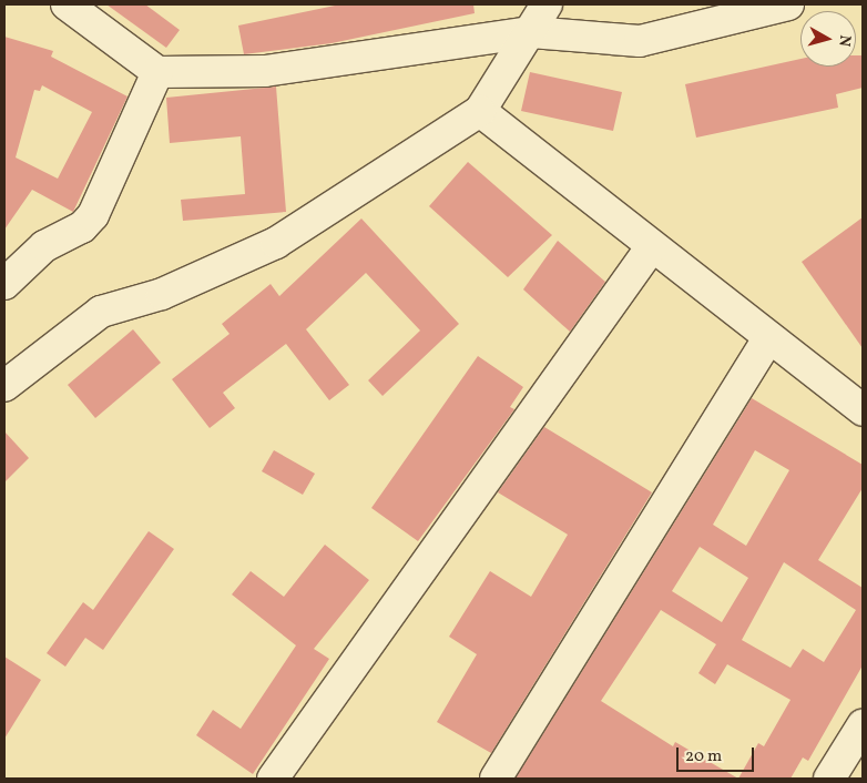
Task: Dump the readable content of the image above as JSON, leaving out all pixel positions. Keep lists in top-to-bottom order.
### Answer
{
  "scale_bar": "20 m",
  "north": "right"
}
